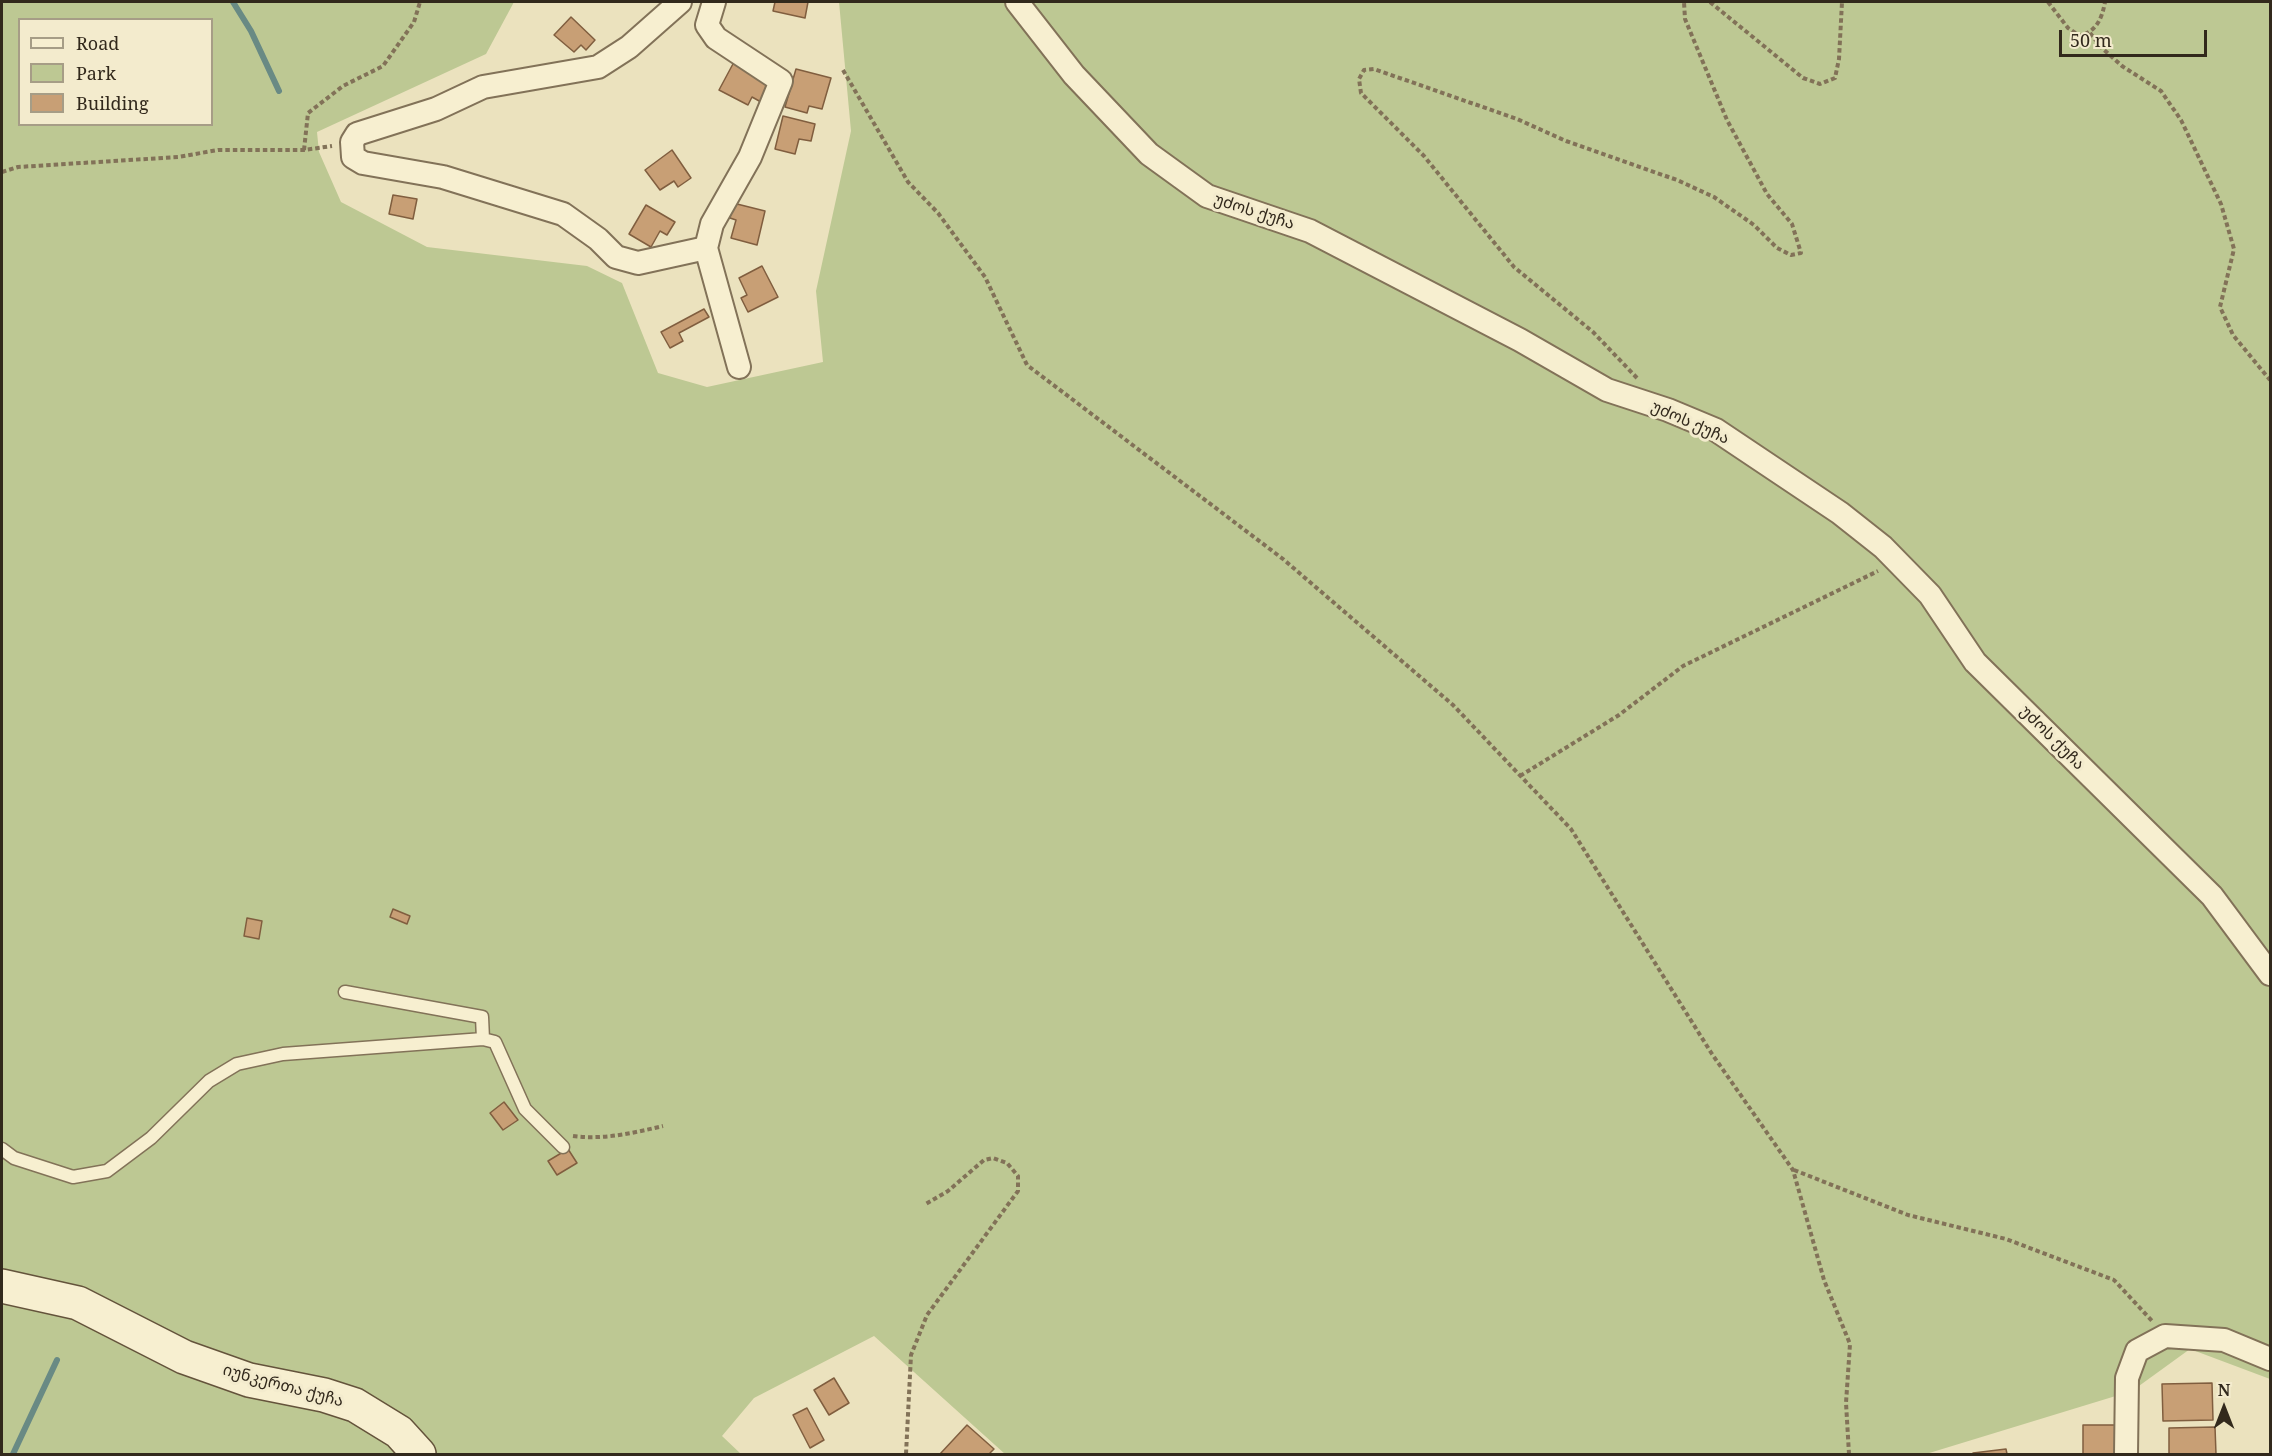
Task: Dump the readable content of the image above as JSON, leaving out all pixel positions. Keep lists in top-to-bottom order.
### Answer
{
  "streets": {
    "main road": ["იუნკერთა ქუჩა"],
    "street": ["უძოს ქუჩა"]
  },
  "legend": ["Road", "Park", "Building"],
  "scale_bar": "50 m",
  "north": "top"
}
